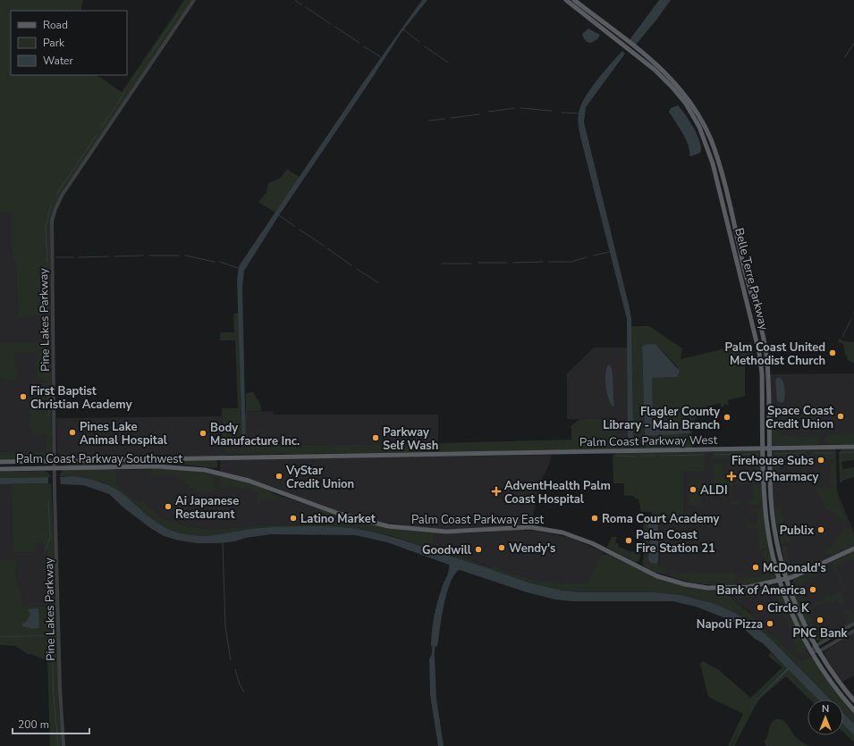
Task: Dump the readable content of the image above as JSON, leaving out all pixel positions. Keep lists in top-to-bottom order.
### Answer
{
  "streets": {
    "main road": [
      "Belle Terre Parkway",
      "Palm Coast Parkway West",
      "Palm Coast Parkway Southwest",
      "Palm Coast Parkway East"
    ],
    "street": ["Pine Lakes Parkway"]
  },
  "crossings": [
    ["Belle Terre Parkway", "Palm Coast Parkway West"],
    ["Belle Terre Parkway", "Palm Coast Parkway East"],
    ["Pine Lakes Parkway", "Palm Coast Parkway West"],
    ["Pine Lakes Parkway", "Palm Coast Parkway Southwest"],
    ["Palm Coast Parkway Southwest", "Palm Coast Parkway East"]
  ],
  "places": {
    "other": [
      "Palm Coast United Methodist Church",
      "First Baptist Christian Academy",
      "Space Coast Credit Union",
      "Flagler County Library - Main Branch",
      "Pines Lake Animal Hospital",
      "Body Manufacture Inc.",
      "Parkway Self Wash",
      "Firehouse Subs",
      "VyStar Credit Union",
      "ALDI",
      "Ai Japanese Restaurant",
      "Latino Market",
      "Roma Court Academy",
      "Publix",
      "Palm Coast Fire Station 21",
      "Wendy's",
      "Goodwill",
      "McDonald's",
      "Bank of America",
      "Circle K",
      "PNC Bank",
      "Napoli Pizza"
    ],
    "health": ["CVS Pharmacy", "AdventHealth Palm Coast Hospital"]
  },
  "legend": ["Road", "Park", "Water"],
  "scale_bar": "200 m",
  "north": "top"
}
